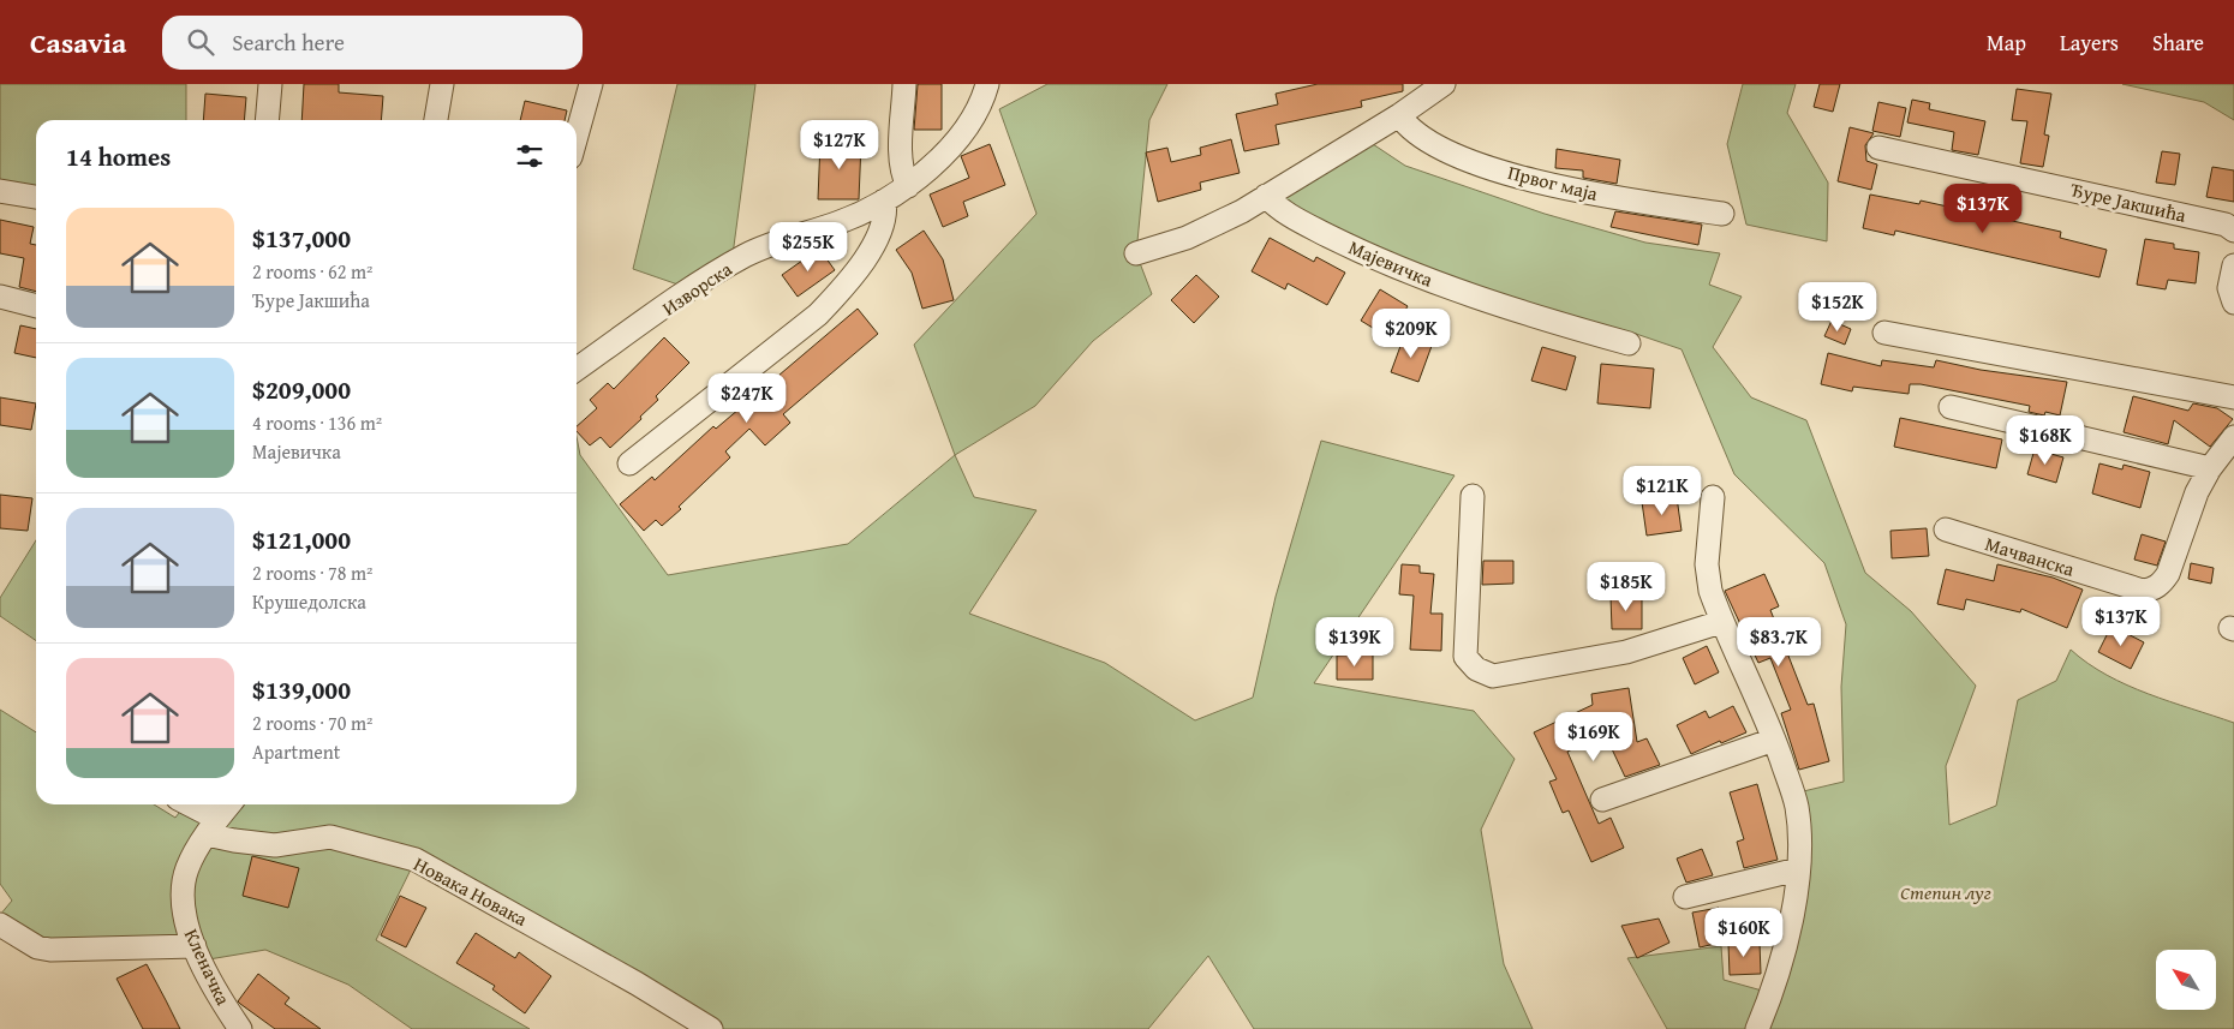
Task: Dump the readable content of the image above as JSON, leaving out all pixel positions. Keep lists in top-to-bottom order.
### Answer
{
  "streets": {
    "street": [
      "Првог маја",
      "Ђуре Јакшића",
      "Мајевичка",
      "Изворска",
      "Мачванска",
      "Новака Новака",
      "Кленачка"
    ]
  },
  "crossings": [
    ["Новака Новака", "Кленачка"]
  ],
  "parks": ["Степин луг"],
  "north": "top left",
  "page": {
    "header": "Casavia",
    "search": "Search here",
    "nav": ["Map", "Layers", "Share"],
    "price": [
      "$127K",
      "$137K",
      "$255K",
      "$152K",
      "$209K",
      "$247K",
      "$168K",
      "$121K",
      "$185K",
      "$137K",
      "$139K",
      "$83.7K",
      "$169K",
      "$160K"
    ],
    "heading": "14 homes",
    "list": [
      {
        "name": "$137,000",
        "note": "2 rooms · 62 m² · Ђуре Јакшића"
      },
      {
        "name": "$209,000",
        "note": "4 rooms · 136 m² · Мајевичка"
      },
      {
        "name": "$121,000",
        "note": "2 rooms · 78 m² · Крушедолска"
      },
      {
        "name": "$139,000",
        "note": "2 rooms · 70 m² · Apartment"
      }
    ]
  }
}
